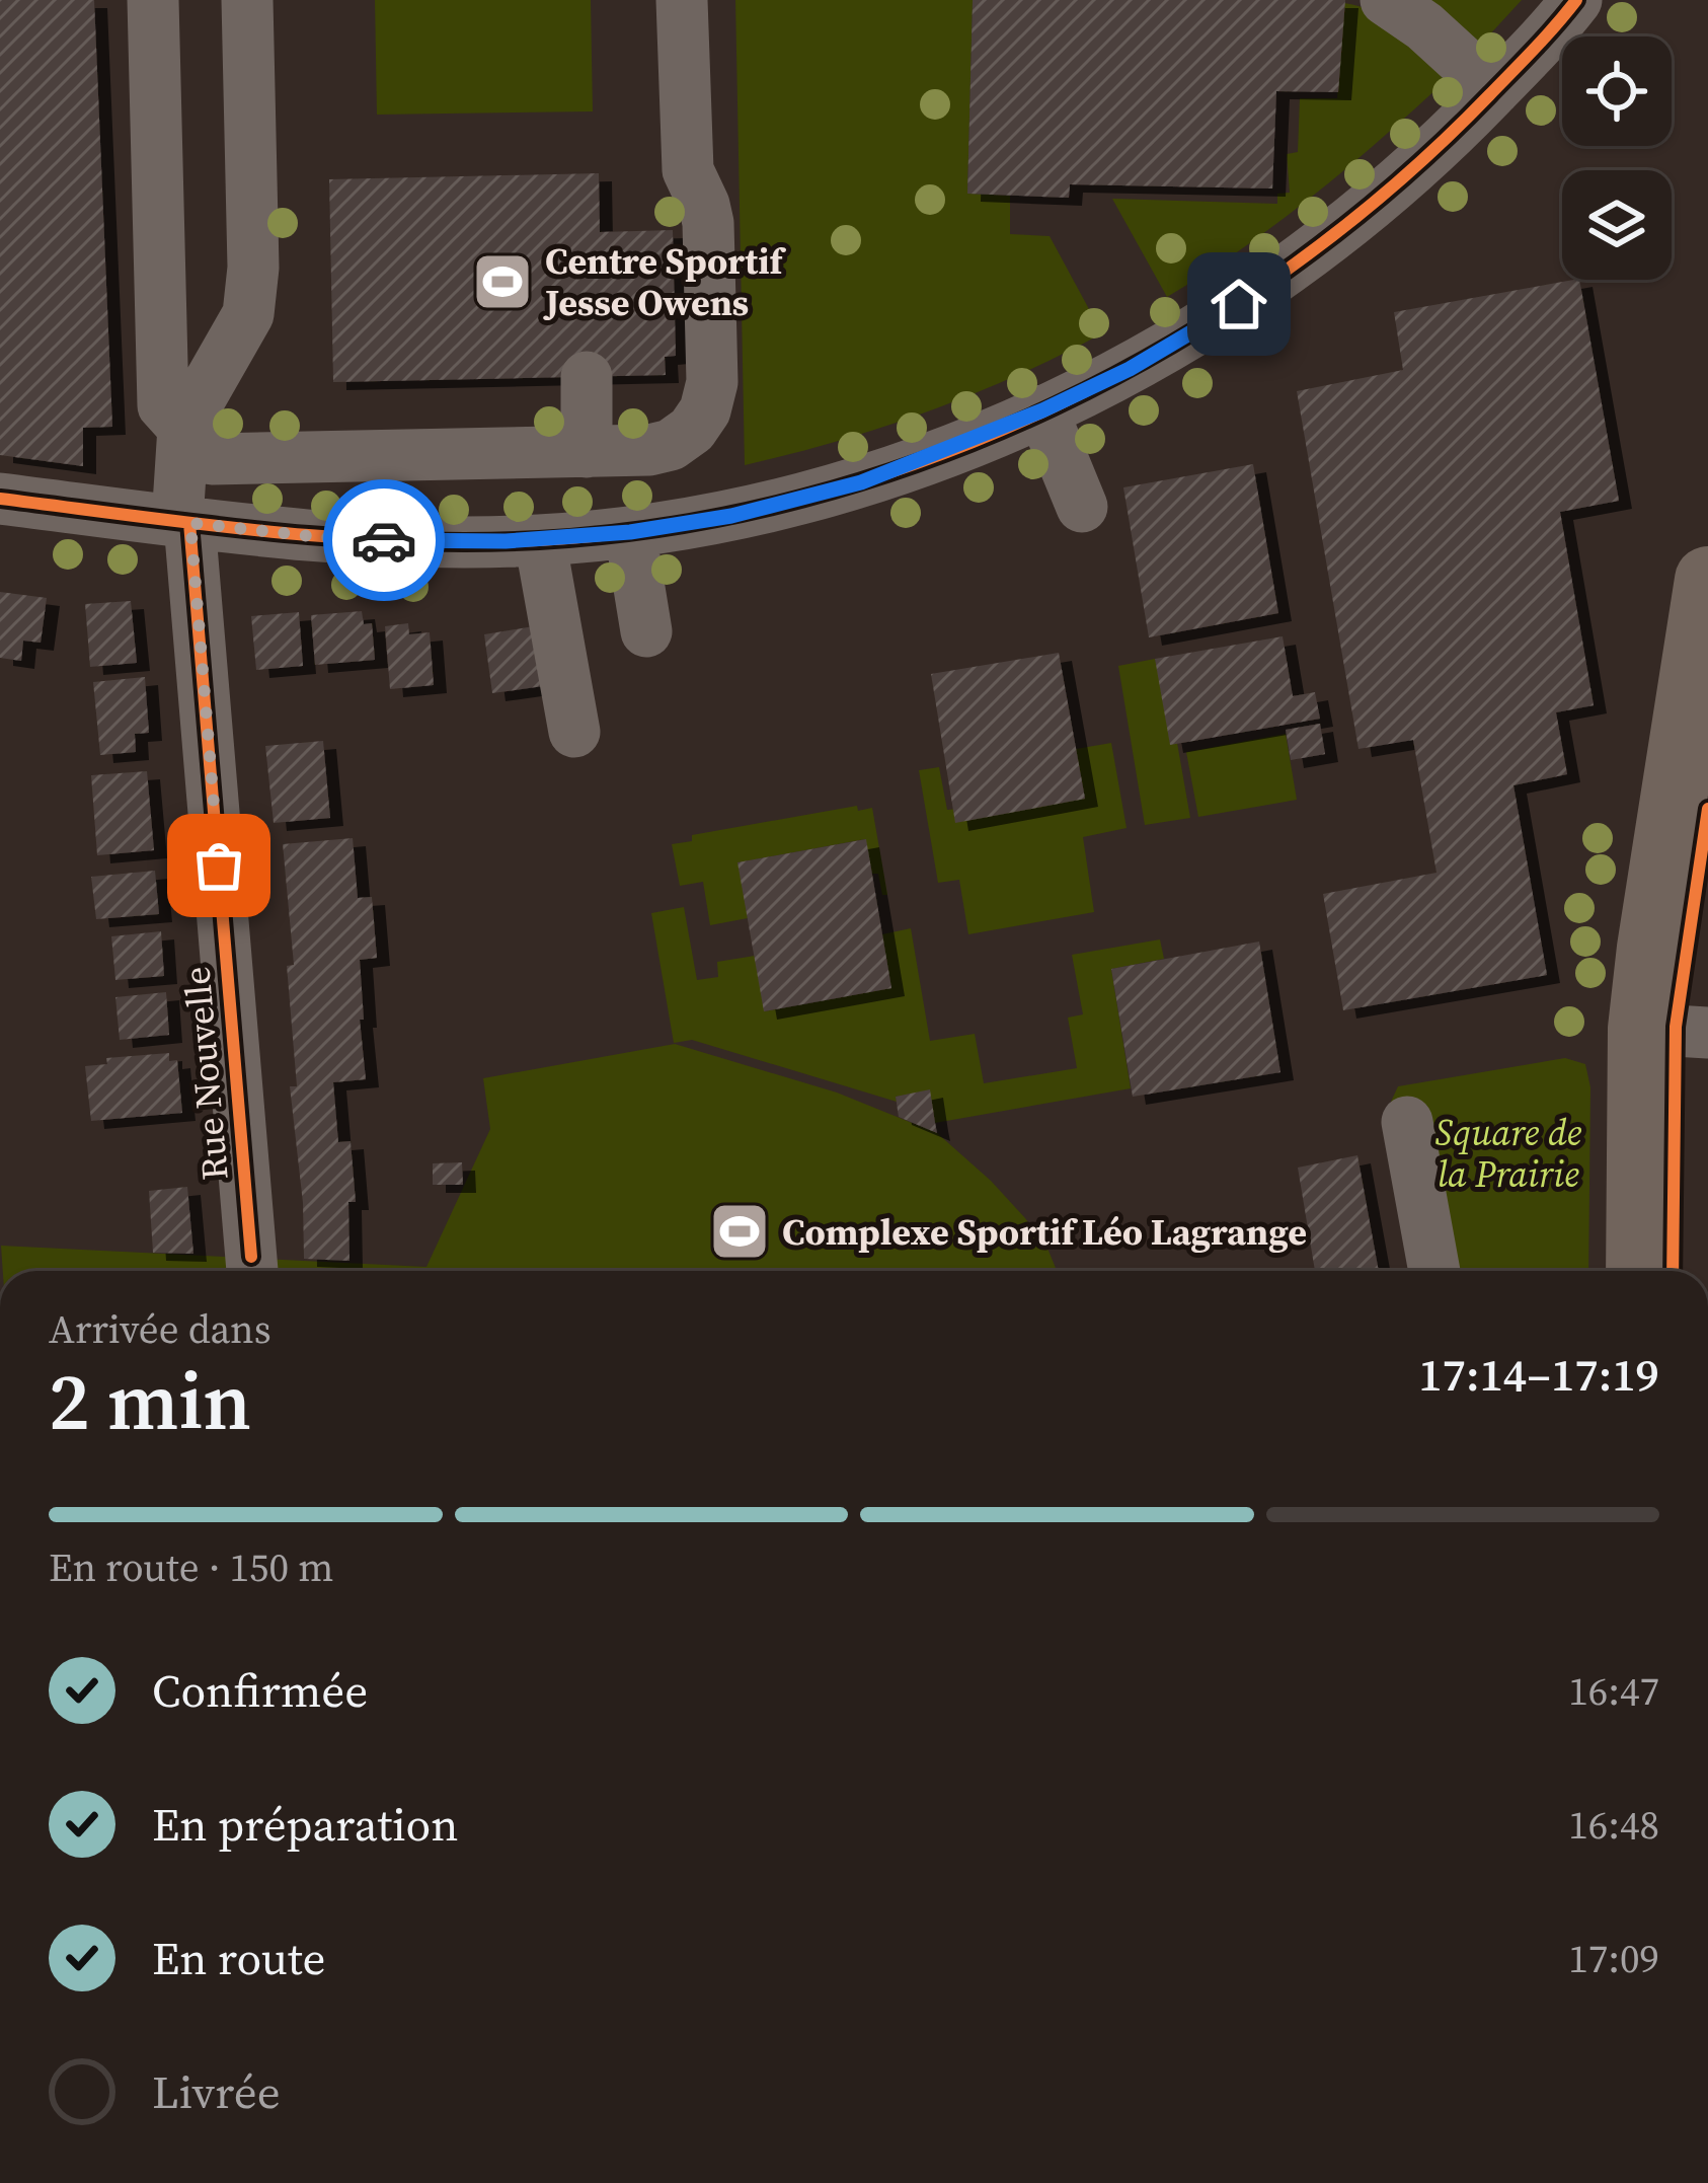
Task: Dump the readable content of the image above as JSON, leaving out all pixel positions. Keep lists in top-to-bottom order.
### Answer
{
  "streets": {
    "street": ["Rue Nouvelle"]
  },
  "parks": ["Square de la Prairie"],
  "places": {
    "sports": ["Centre Sportif Jesse Owens", "Complexe Sportif Léo Lagrange"]
  },
  "page": {
    "heading": ["2 min", "Arrivée dans", "17:14–17:19"],
    "bar": "En route · 150 m",
    "list": [
      ["Confirmée", "16:47"],
      ["En préparation", "16:48"],
      ["En route", "17:09"],
      "Livrée"
    ]
  }
}
